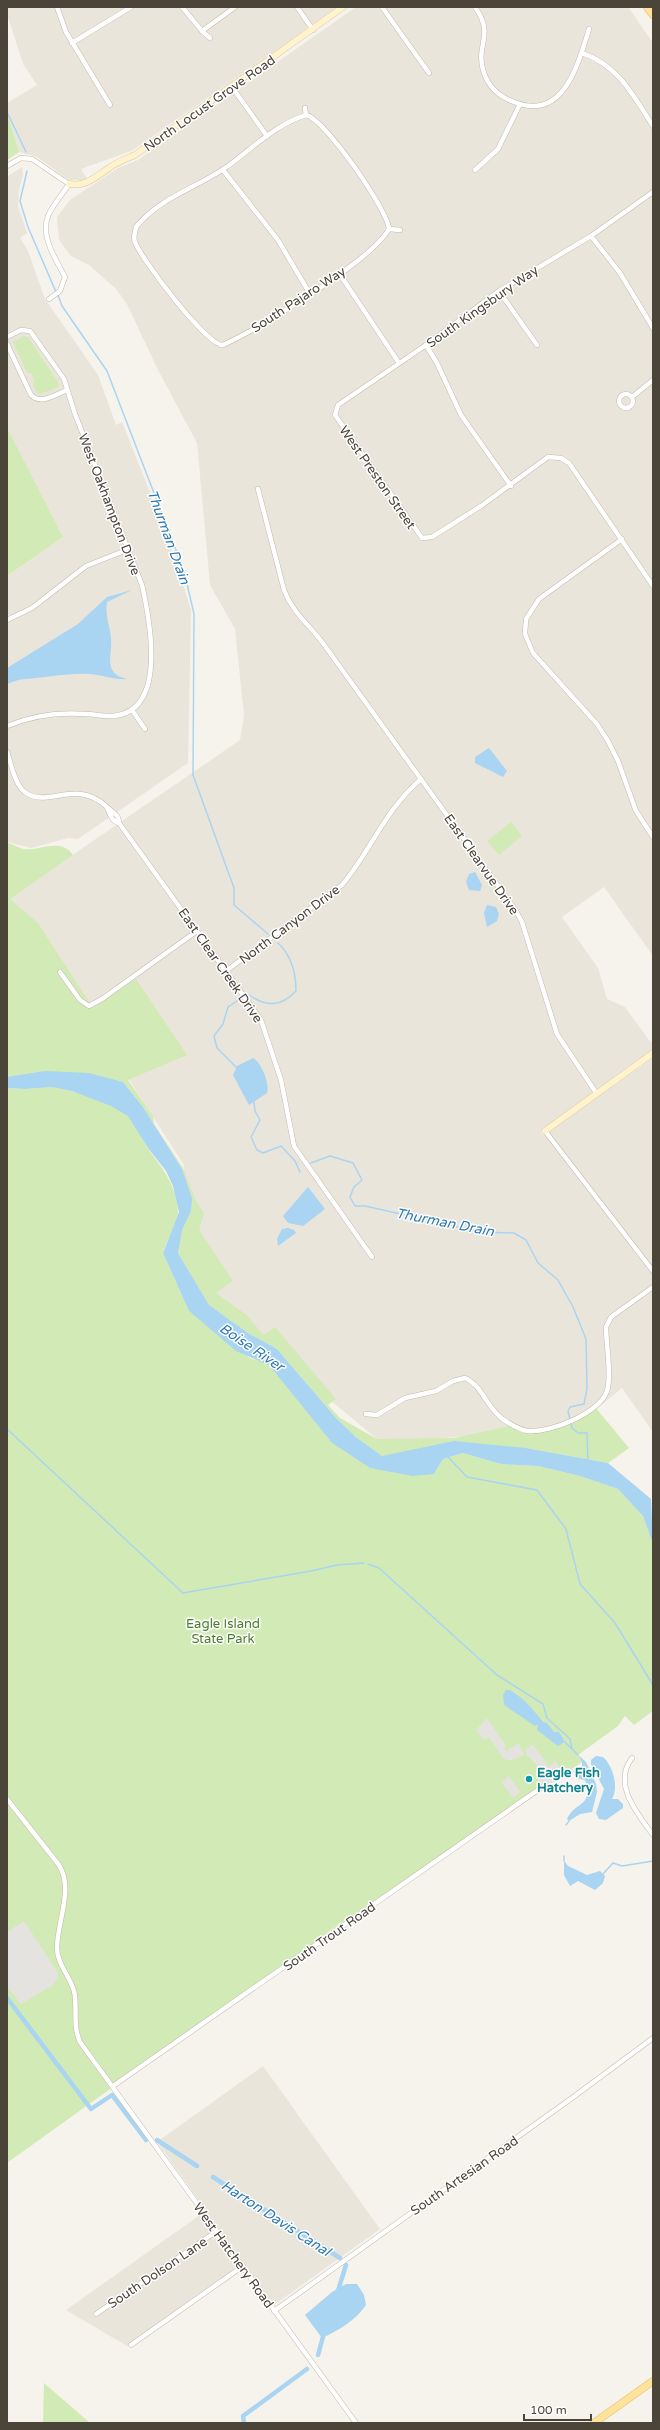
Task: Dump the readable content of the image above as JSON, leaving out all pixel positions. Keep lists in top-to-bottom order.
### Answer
{
  "streets": {
    "street": [
      "North Locust Grove Road",
      "South Pajaro Way",
      "South Kingsbury Way",
      "West Preston Street",
      "West Oakhampton Drive",
      "East Clearvue Drive",
      "North Canyon Drive",
      "East Clear Creek Drive",
      "South Trout Road",
      "South Artesian Road",
      "West Hatchery Road",
      "South Dolson Lane"
    ]
  },
  "crossings": [
    ["South Kingsbury Way", "West Preston Street"],
    ["East Clearvue Drive", "North Canyon Drive"],
    ["North Canyon Drive", "East Clear Creek Drive"],
    ["South Trout Road", "West Hatchery Road"],
    ["South Artesian Road", "West Hatchery Road"],
    ["West Hatchery Road", "South Dolson Lane"]
  ],
  "water": ["Thurman Drain", "Boise River", "Harton Davis Canal"],
  "parks": ["Eagle Island State Park"],
  "places": ["Eagle Fish Hatchery"],
  "scale_bar": "100 m"
}
